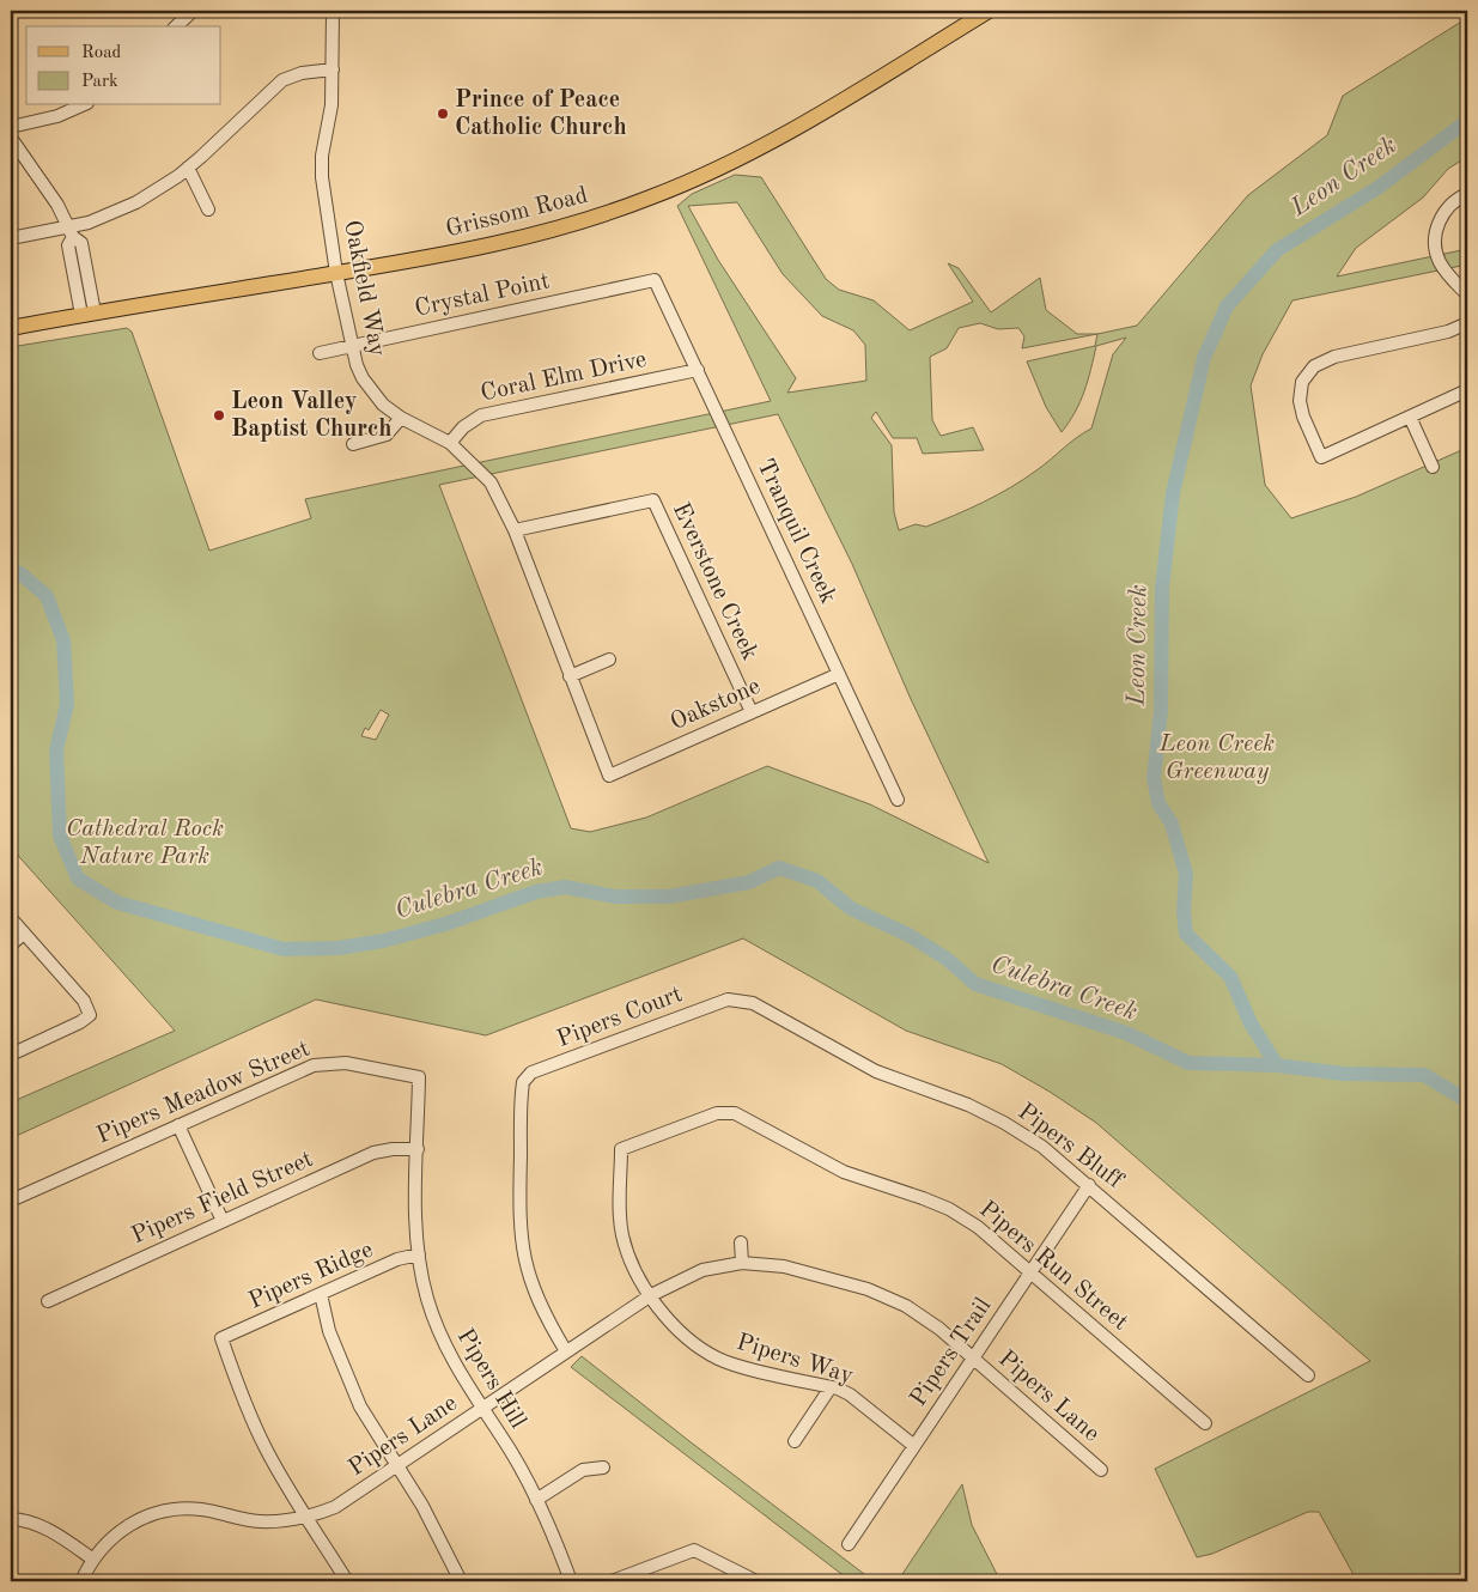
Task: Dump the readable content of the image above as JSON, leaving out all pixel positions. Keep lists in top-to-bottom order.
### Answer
{
  "streets": {
    "main road": ["Grissom Road"],
    "street": [
      "Oakfield Way",
      "Crystal Point",
      "Coral Elm Drive",
      "Tranquil Creek",
      "Everstone Creek",
      "Oakstone",
      "Pipers Court",
      "Pipers Meadow Street",
      "Pipers Bluff",
      "Pipers Field Street",
      "Pipers Run Street",
      "Pipers Ridge",
      "Pipers Trail",
      "Pipers Way",
      "Pipers Hill",
      "Pipers Lane"
    ]
  },
  "crossings": [
    ["Grissom Road", "Oakfield Way"],
    ["Oakfield Way", "Crystal Point"],
    ["Oakfield Way", "Coral Elm Drive"],
    ["Oakfield Way", "Everstone Creek"],
    ["Oakfield Way", "Oakstone"],
    ["Crystal Point", "Tranquil Creek"],
    ["Coral Elm Drive", "Tranquil Creek"],
    ["Tranquil Creek", "Oakstone"],
    ["Everstone Creek", "Oakstone"],
    ["Pipers Court", "Pipers Bluff"],
    ["Pipers Court", "Pipers Lane"],
    ["Pipers Meadow Street", "Pipers Hill"],
    ["Pipers Bluff", "Pipers Trail"],
    ["Pipers Field Street", "Pipers Hill"],
    ["Pipers Run Street", "Pipers Trail"],
    ["Pipers Run Street", "Pipers Way"],
    ["Pipers Ridge", "Pipers Hill"],
    ["Pipers Ridge", "Pipers Lane"],
    ["Pipers Trail", "Pipers Way"],
    ["Pipers Trail", "Pipers Lane"],
    ["Pipers Way", "Pipers Lane"],
    ["Pipers Hill", "Pipers Lane"]
  ],
  "water": ["Leon Creek", "Culebra Creek"],
  "parks": ["Leon Creek Greenway", "Cathedral Rock Nature Park"],
  "places": ["Prince of Peace Catholic Church", "Leon Valley Baptist Church"],
  "legend": ["Road", "Park"]
}
